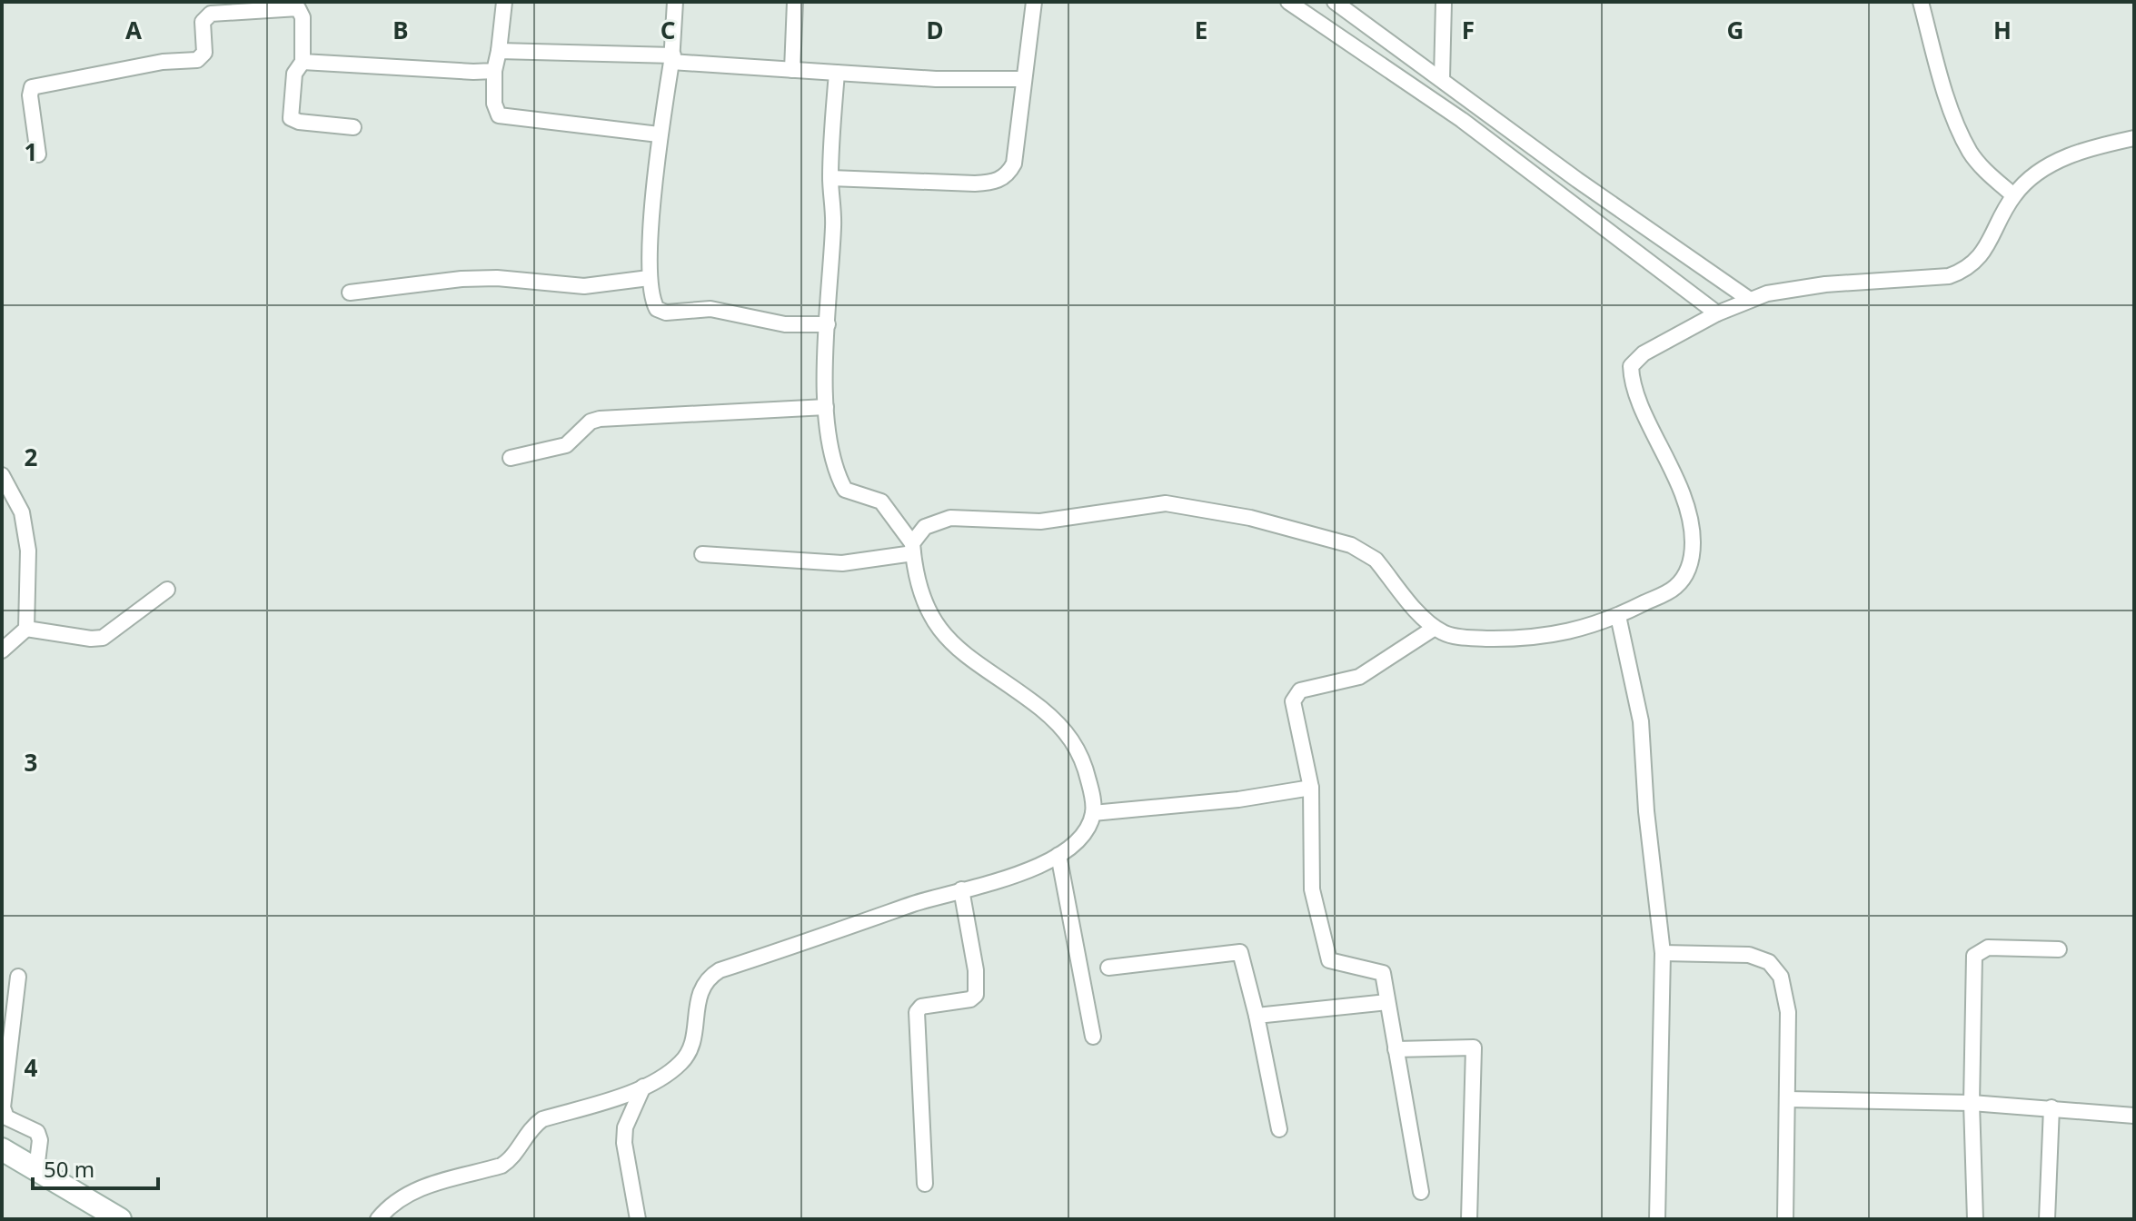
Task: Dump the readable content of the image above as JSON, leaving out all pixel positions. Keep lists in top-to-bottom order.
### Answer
{
  "scale_bar": "50 m",
  "grid": {
    "columns": [
      "A",
      "B",
      "C",
      "D",
      "E",
      "F",
      "G",
      "H"
    ],
    "rows": [
      "1",
      "2",
      "3",
      "4"
    ]
  }
}
